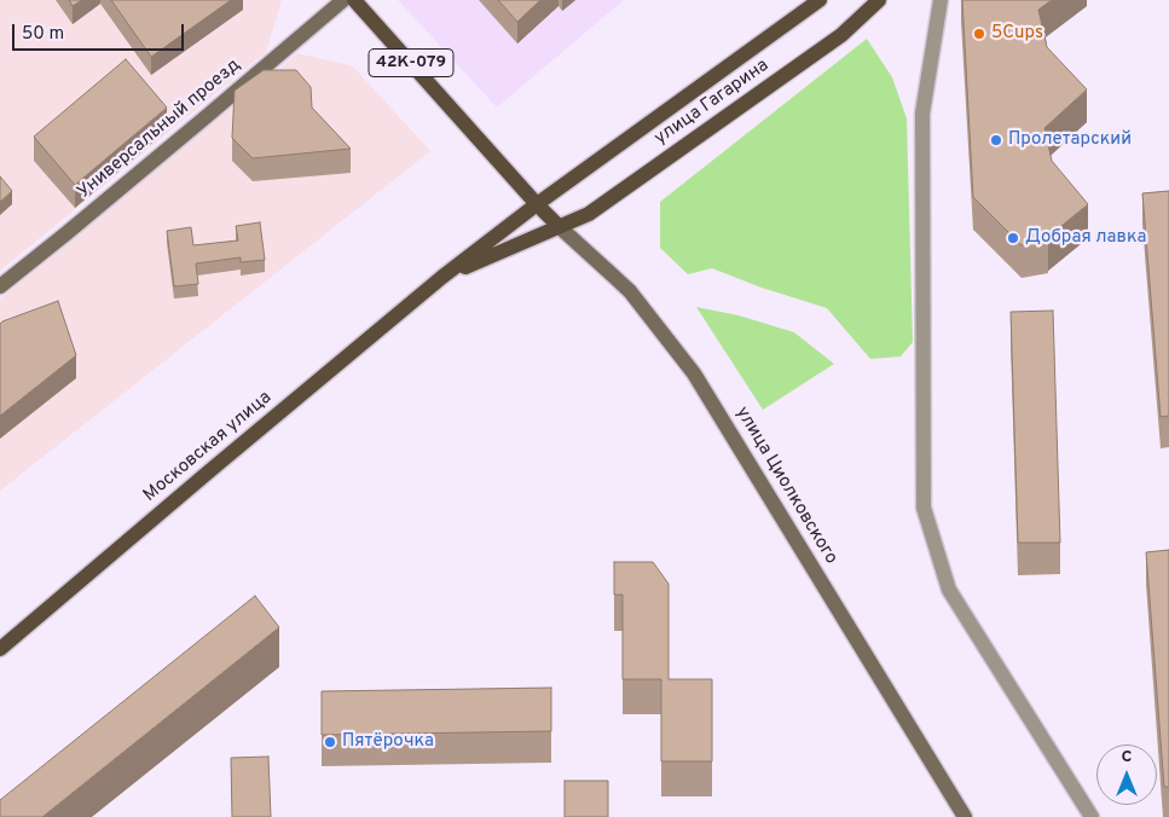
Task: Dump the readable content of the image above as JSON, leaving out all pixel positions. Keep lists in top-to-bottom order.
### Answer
{
  "streets": {
    "main road": [
      "42К-079",
      "улица Гагарина",
      "Универсальный проезд",
      "Московская улица",
      "улица Циолковского"
    ]
  },
  "crossings": [
    ["42К-079", "улица Гагарина"],
    ["42К-079", "Московская улица"],
    ["42К-079", "улица Циолковского"],
    ["улица Гагарина", "Московская улица"],
    ["улица Гагарина", "улица Циолковского"],
    ["Московская улица", "улица Циолковского"]
  ],
  "places": [
    "5Cups",
    "Пролетарский",
    "Добрая лавка",
    "Пятёрочка"
  ],
  "scale_bar": "50 m",
  "north": "top"
}
